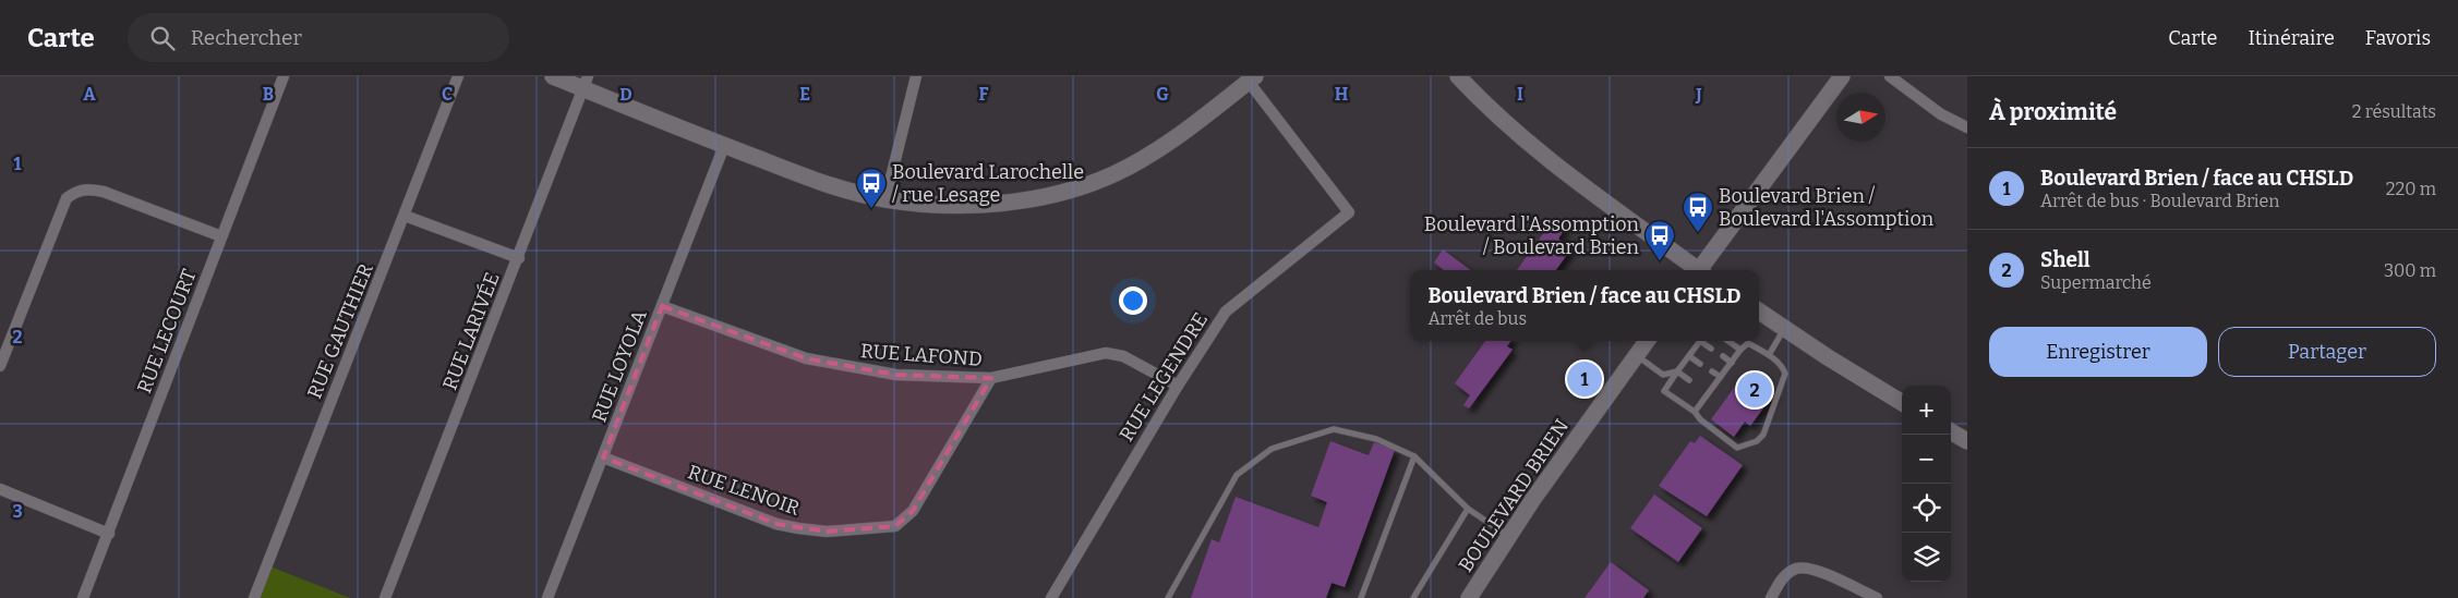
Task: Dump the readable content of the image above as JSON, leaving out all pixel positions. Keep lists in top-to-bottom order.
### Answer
{
  "streets": {
    "street": [
      "RUE LECOURT",
      "RUE GAUTHIER",
      "RUE LARIVÉE",
      "RUE LAFOND",
      "RUE LOYOLA",
      "RUE LEGENDRE",
      "RUE LENOIR",
      "BOULEVARD BRIEN"
    ]
  },
  "crossings": [
    ["RUE LAFOND", "RUE LOYOLA"],
    ["RUE LAFOND", "RUE LEGENDRE"],
    ["RUE LAFOND", "RUE LENOIR"],
    ["RUE LOYOLA", "RUE LENOIR"]
  ],
  "places": {
    "bus stop": ["Boulevard Larochelle / rue Lesage", "Boulevard Brien / Boulevard l'Assomption", "Boulevard l'Assomption / Boulevard Brien"]
  },
  "north": "right",
  "page": {
    "header": "Carte",
    "search": "Rechercher",
    "nav": ["Carte", "Itinéraire", "Favoris"],
    "heading": ["À proximité", "2 résultats"],
    "list": [
      {
        "mark": "1",
        "name": "Boulevard Brien / face au CHSLD",
        "note": "Arrêt de bus · Boulevard Brien",
        "value": "220 m"
      },
      {
        "mark": "2",
        "name": "Shell",
        "note": "Supermarché",
        "value": "300 m"
      }
    ],
    "popup": ["Boulevard Brien / face au CHSLD", "Arrêt de bus"],
    "buttons": ["Enregistrer", "Partager"],
    "pins": ["1", "2"],
    "map_buttons": ["+", "−"]
  },
  "grid": {
    "columns": [
      "A",
      "B",
      "C",
      "D",
      "E",
      "F",
      "G",
      "H",
      "I",
      "J"
    ],
    "rows": ["1", "2", "3"]
  }
}
